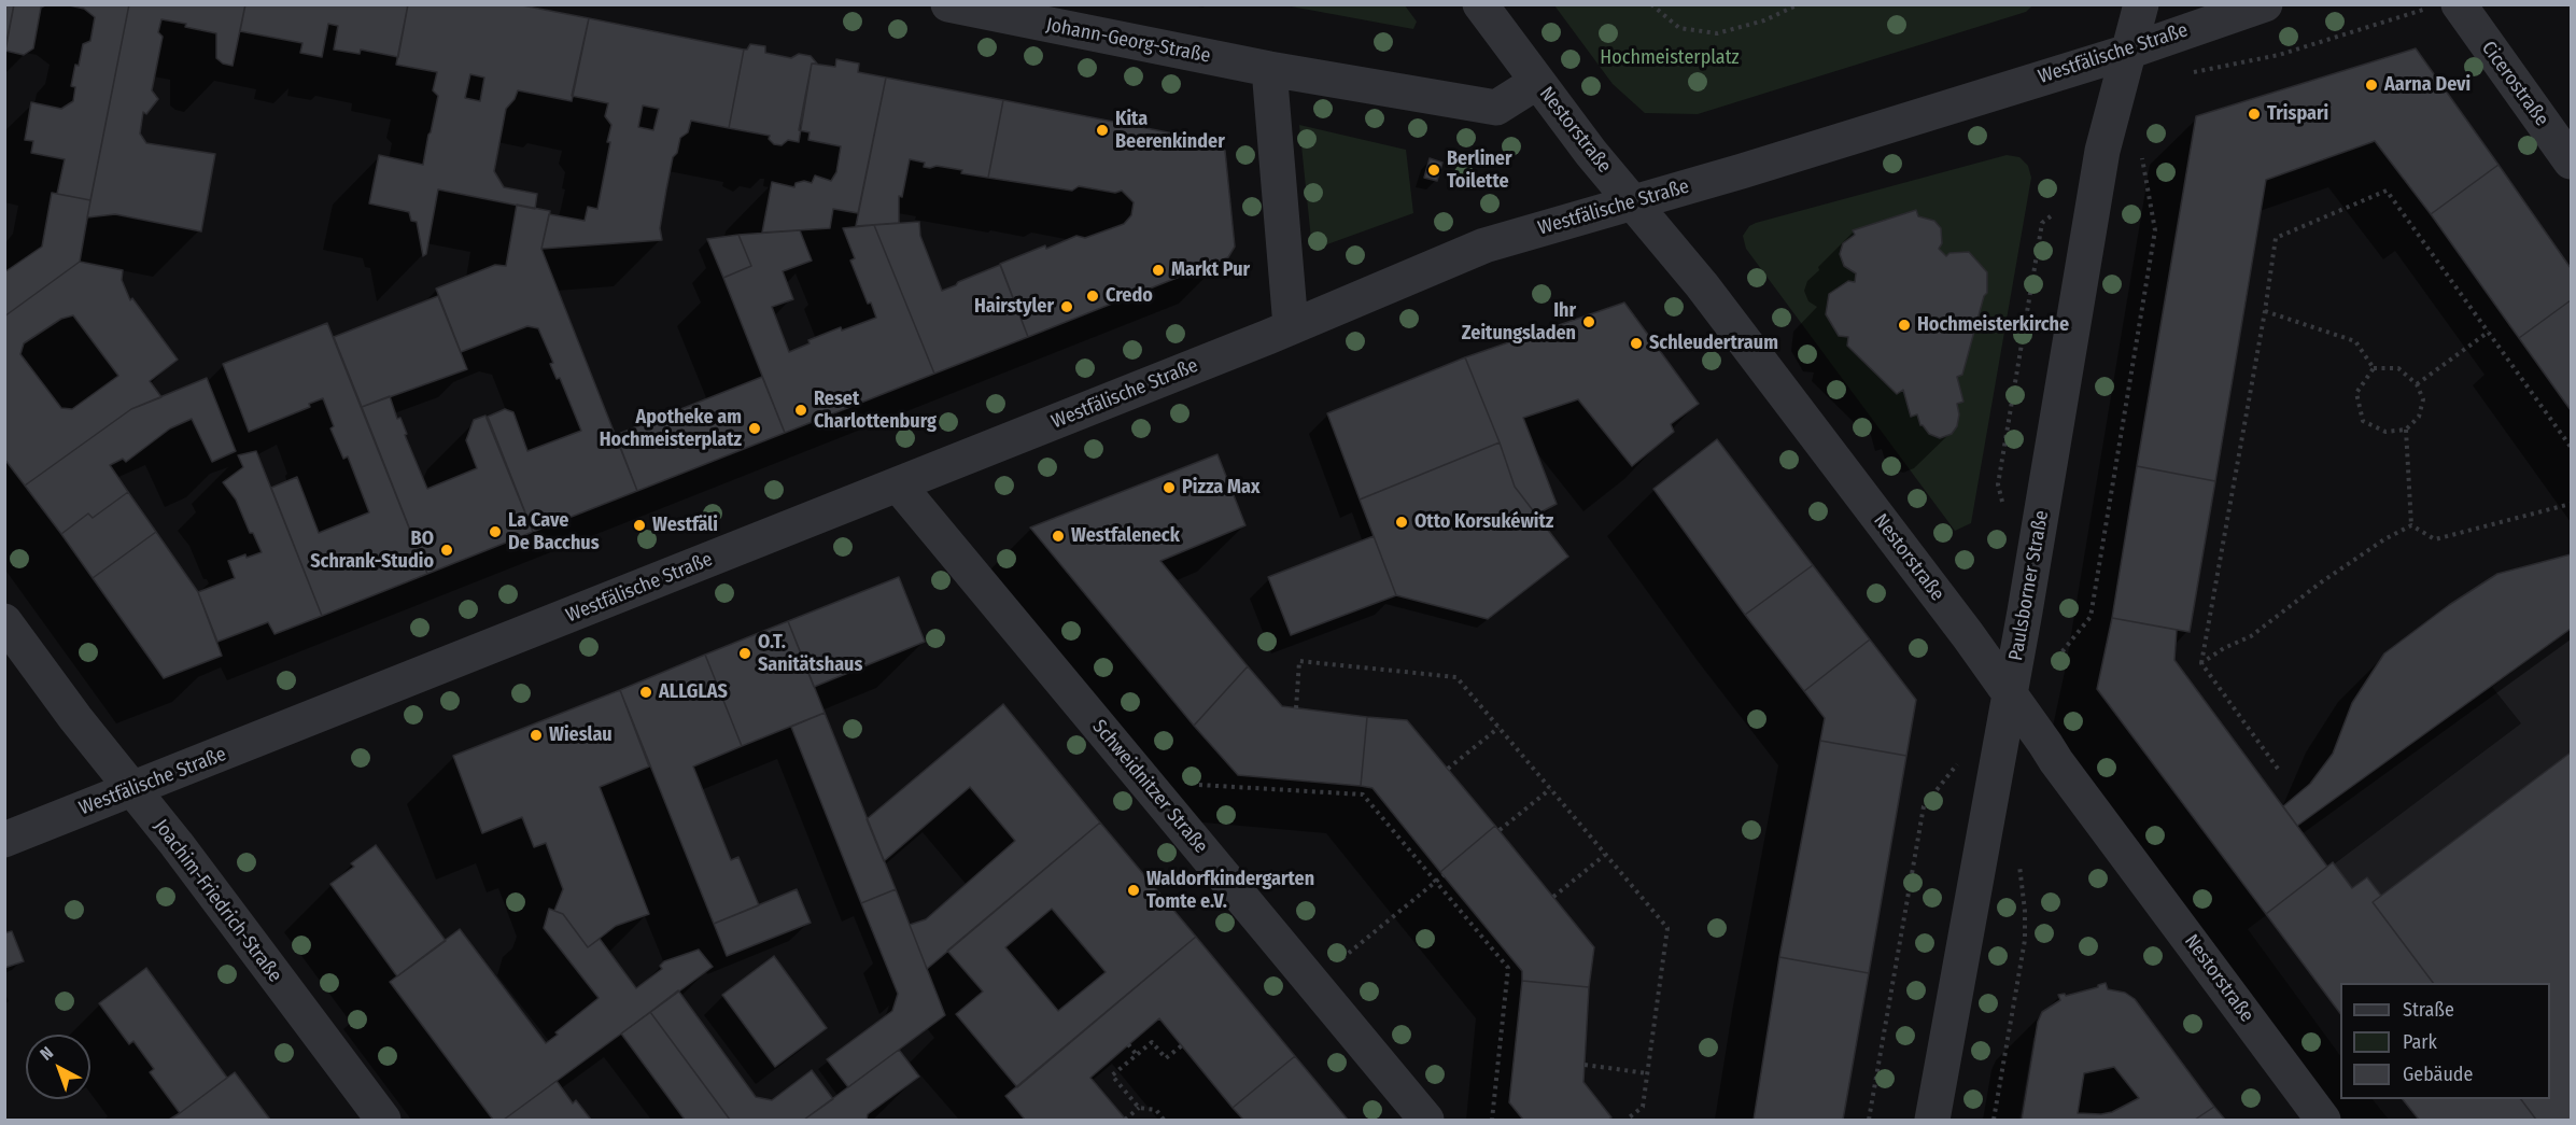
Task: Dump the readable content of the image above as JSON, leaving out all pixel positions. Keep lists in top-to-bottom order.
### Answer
{
  "streets": {
    "street": [
      "Johann-Georg-Straße",
      "Westfälische Straße",
      "Cicerostraße",
      "Nestorstraße",
      "Paulsborner Straße",
      "Schweidnitzer Straße",
      "Joachim-Friedrich-Straße"
    ]
  },
  "crossings": [
    ["Johann-Georg-Straße", "Nestorstraße"],
    ["Westfälische Straße", "Nestorstraße"],
    ["Westfälische Straße", "Paulsborner Straße"],
    ["Westfälische Straße", "Schweidnitzer Straße"],
    ["Westfälische Straße", "Joachim-Friedrich-Straße"],
    ["Nestorstraße", "Paulsborner Straße"]
  ],
  "parks": ["Hochmeisterplatz"],
  "places": [
    "Aarna Devi",
    "Trispari",
    "Kita Beerenkinder",
    "Berliner Toilette",
    "Markt Pur",
    "Credo",
    "Hairstyler",
    "Ihr Zeitungsladen",
    "Hochmeisterkirche",
    "Schleudertraum",
    "Reset Charlottenburg",
    "Apotheke am Hochmeisterplatz",
    "Pizza Max",
    "Otto Korsukéwitz",
    "Westfäli",
    "La Cave De Bacchus",
    "Westfaleneck",
    "BO Schrank-Studio",
    "O.T. Sanitätshaus",
    "ALLGLAS",
    "Wieslau",
    "Waldorfkindergarten Tomte e.V."
  ],
  "legend": ["Straße", "Park", "Gebäude"],
  "north": "top left"
}
